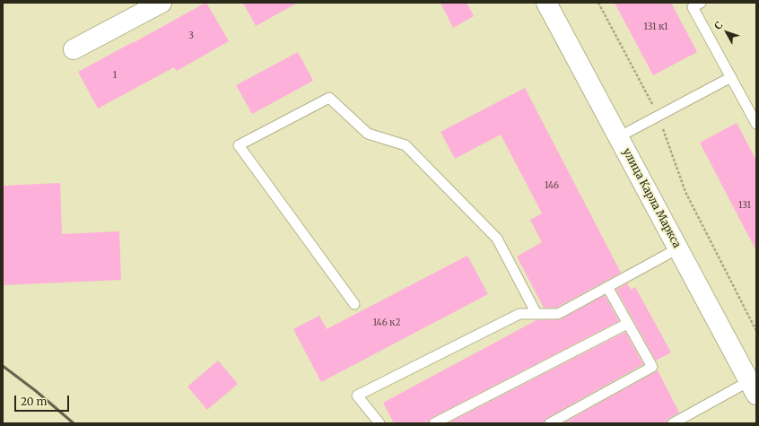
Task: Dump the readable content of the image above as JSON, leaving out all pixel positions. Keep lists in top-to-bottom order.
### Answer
{
  "streets": {
    "main road": ["улица Карла Маркса"]
  },
  "house_numbers": [
    "131 к1",
    "3",
    "1",
    "146",
    "131",
    "146 к2"
  ],
  "scale_bar": "20 m",
  "north": "top left"
}
